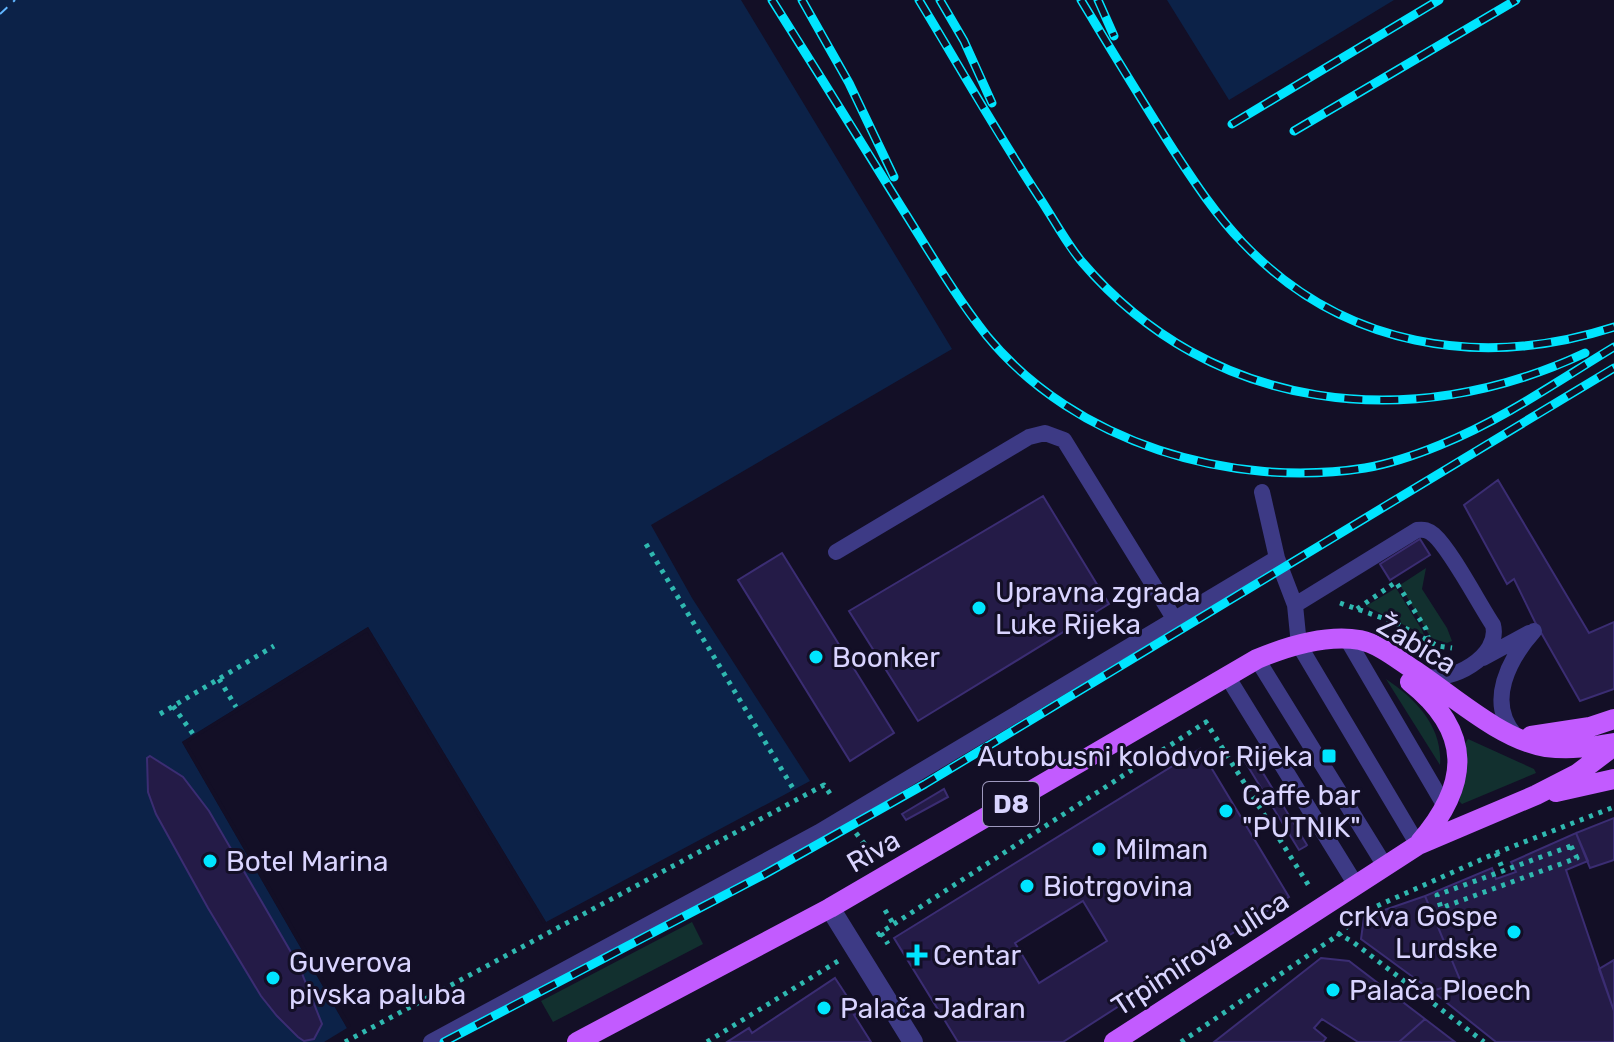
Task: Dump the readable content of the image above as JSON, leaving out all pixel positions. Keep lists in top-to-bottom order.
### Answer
{
  "streets": {
    "main road": [
      "Žabica",
      "D8",
      "Riva",
      "Trpimirova ulica"
    ]
  },
  "crossings": [
    ["Žabica", "Riva"],
    ["Žabica", "Trpimirova ulica"]
  ],
  "places": {
    "other": [
      "Upravna zgrada Luke Rijeka",
      "Boonker",
      "Caffe bar \"PUTNIK\"",
      "Milman",
      "Botel Marina",
      "Biotrgovina",
      "crkva Gospe Lurdske",
      "Guverova pivska paluba",
      "Palača Ploech",
      "Palača Jadran"
    ],
    "transit": ["Autobusni kolodvor Rijeka"],
    "health": ["Centar"]
  }
}
